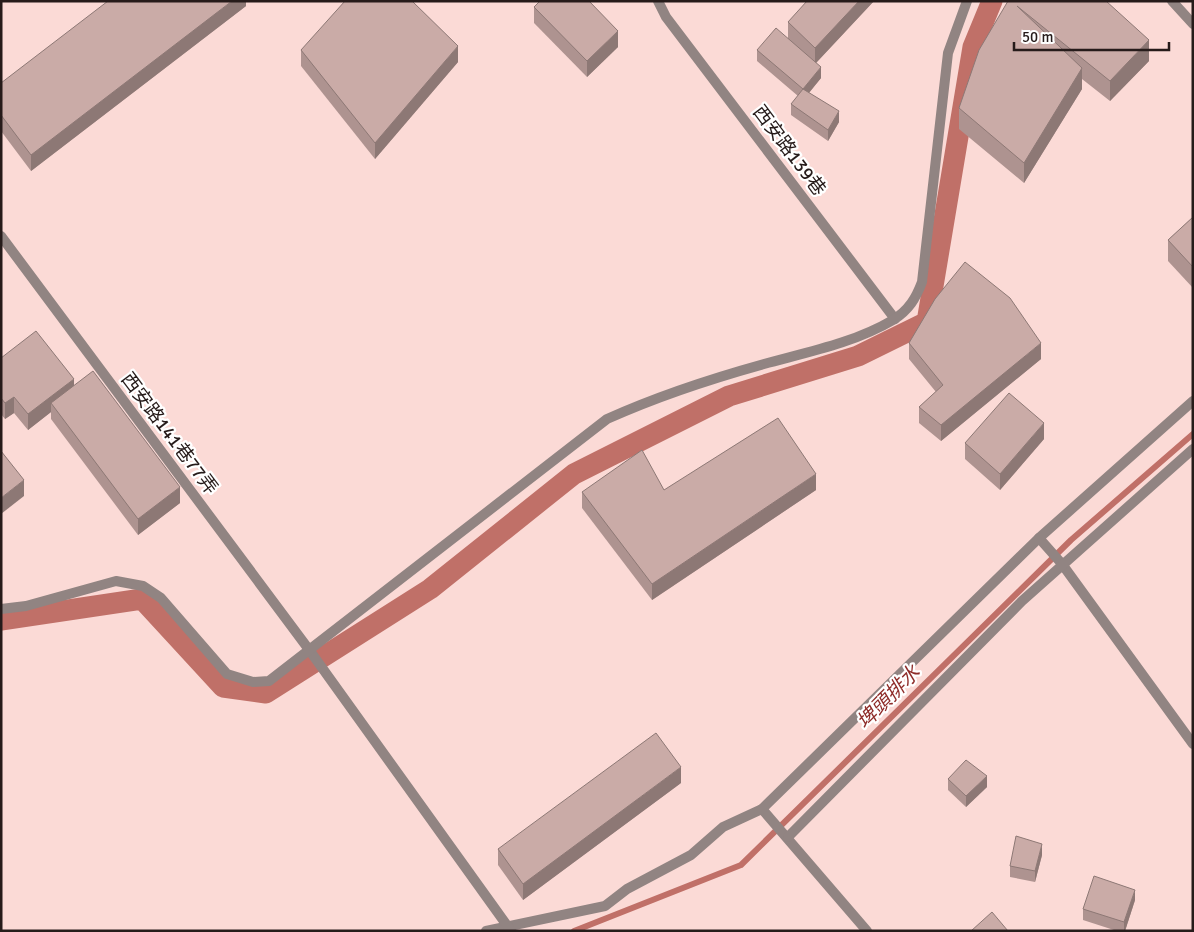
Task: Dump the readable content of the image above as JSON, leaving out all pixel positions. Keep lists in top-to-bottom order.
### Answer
{
  "streets": {
    "street": ["西安路139巷", "西安路141巷77弄"]
  },
  "water": ["埤頭排水"],
  "scale_bar": "50 m"
}
